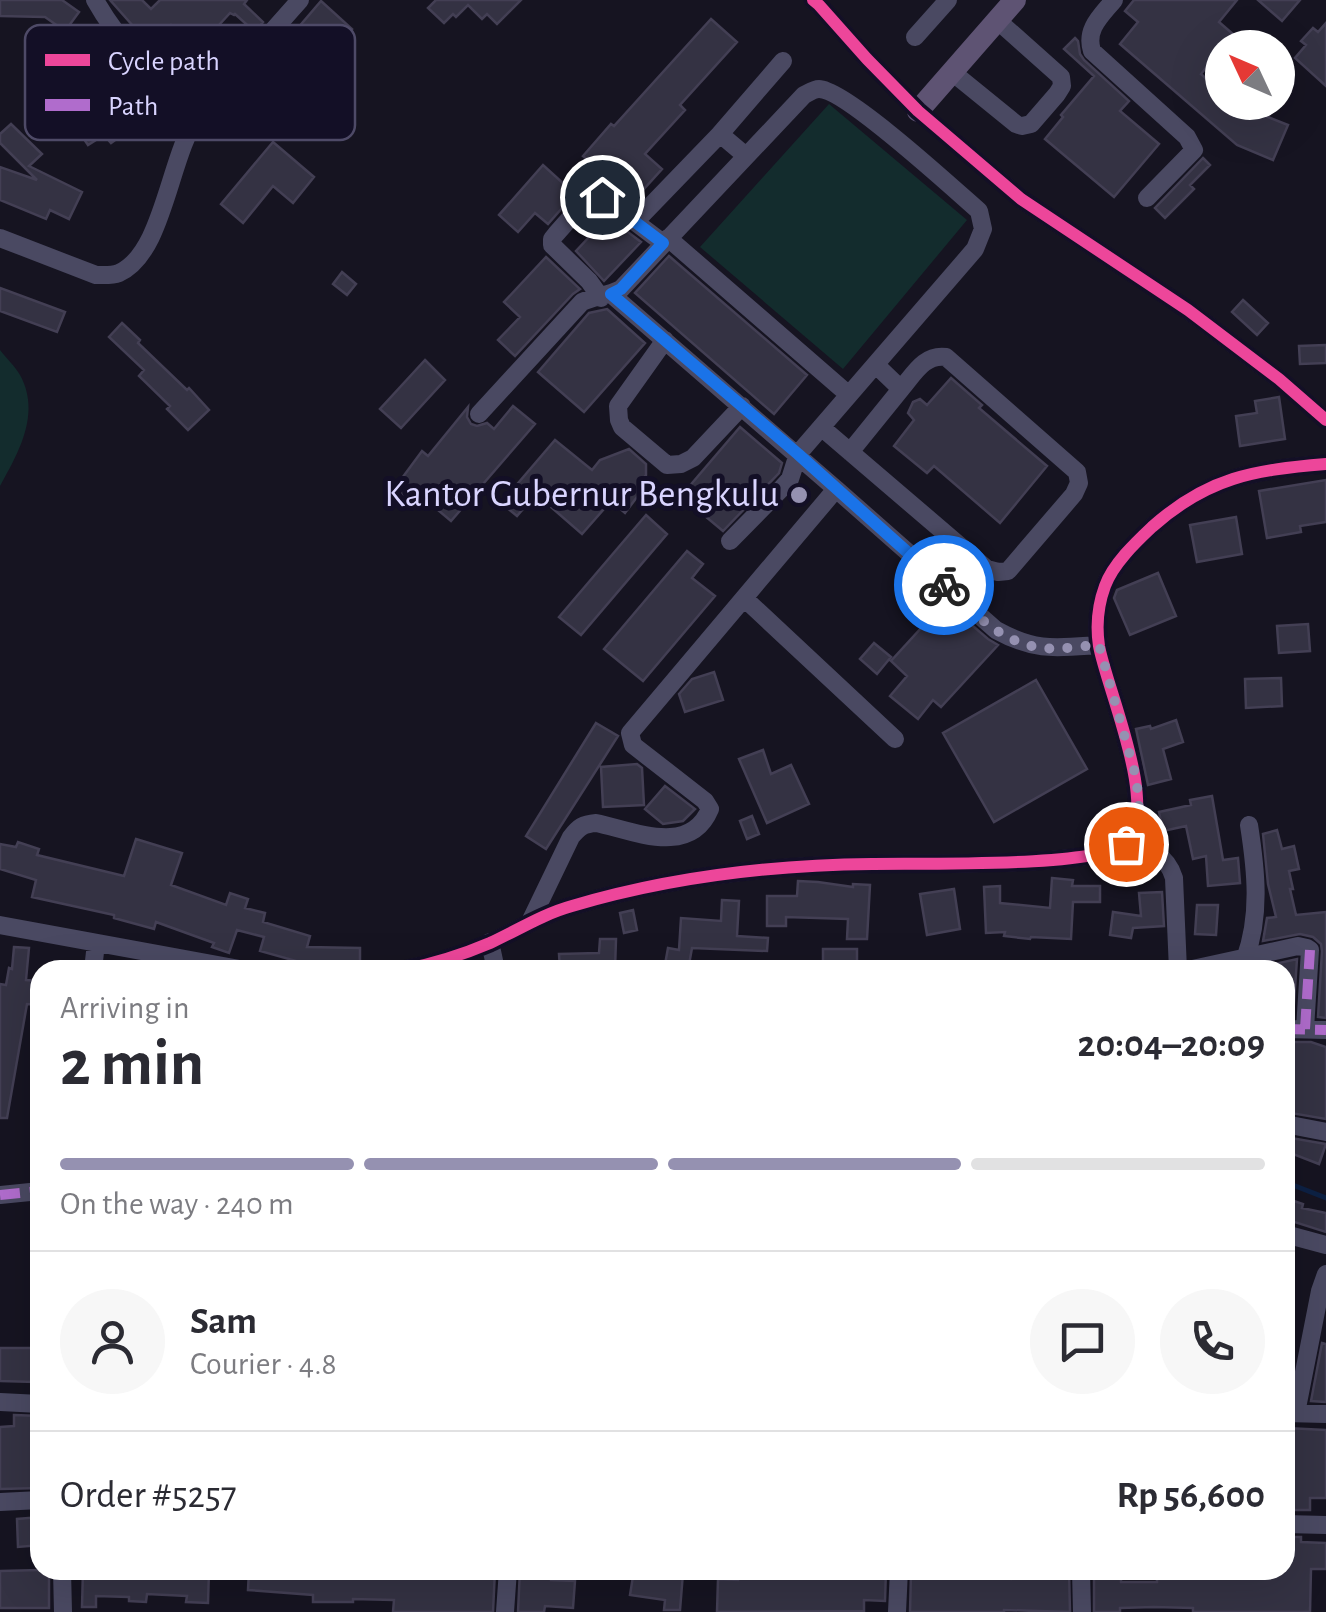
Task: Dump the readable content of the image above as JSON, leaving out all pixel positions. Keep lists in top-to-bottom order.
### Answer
{
  "places": ["Kantor Gubernur Bengkulu"],
  "legend": ["Cycle path", "Path"],
  "north": "top left",
  "page": {
    "heading": ["2 min", "Arriving in", "20:04–20:09"],
    "panel": [
      "Sam",
      "Courier · 4.8",
      "Order #5257",
      "Rp 56,600"
    ],
    "bar": "On the way · 240 m"
  }
}
